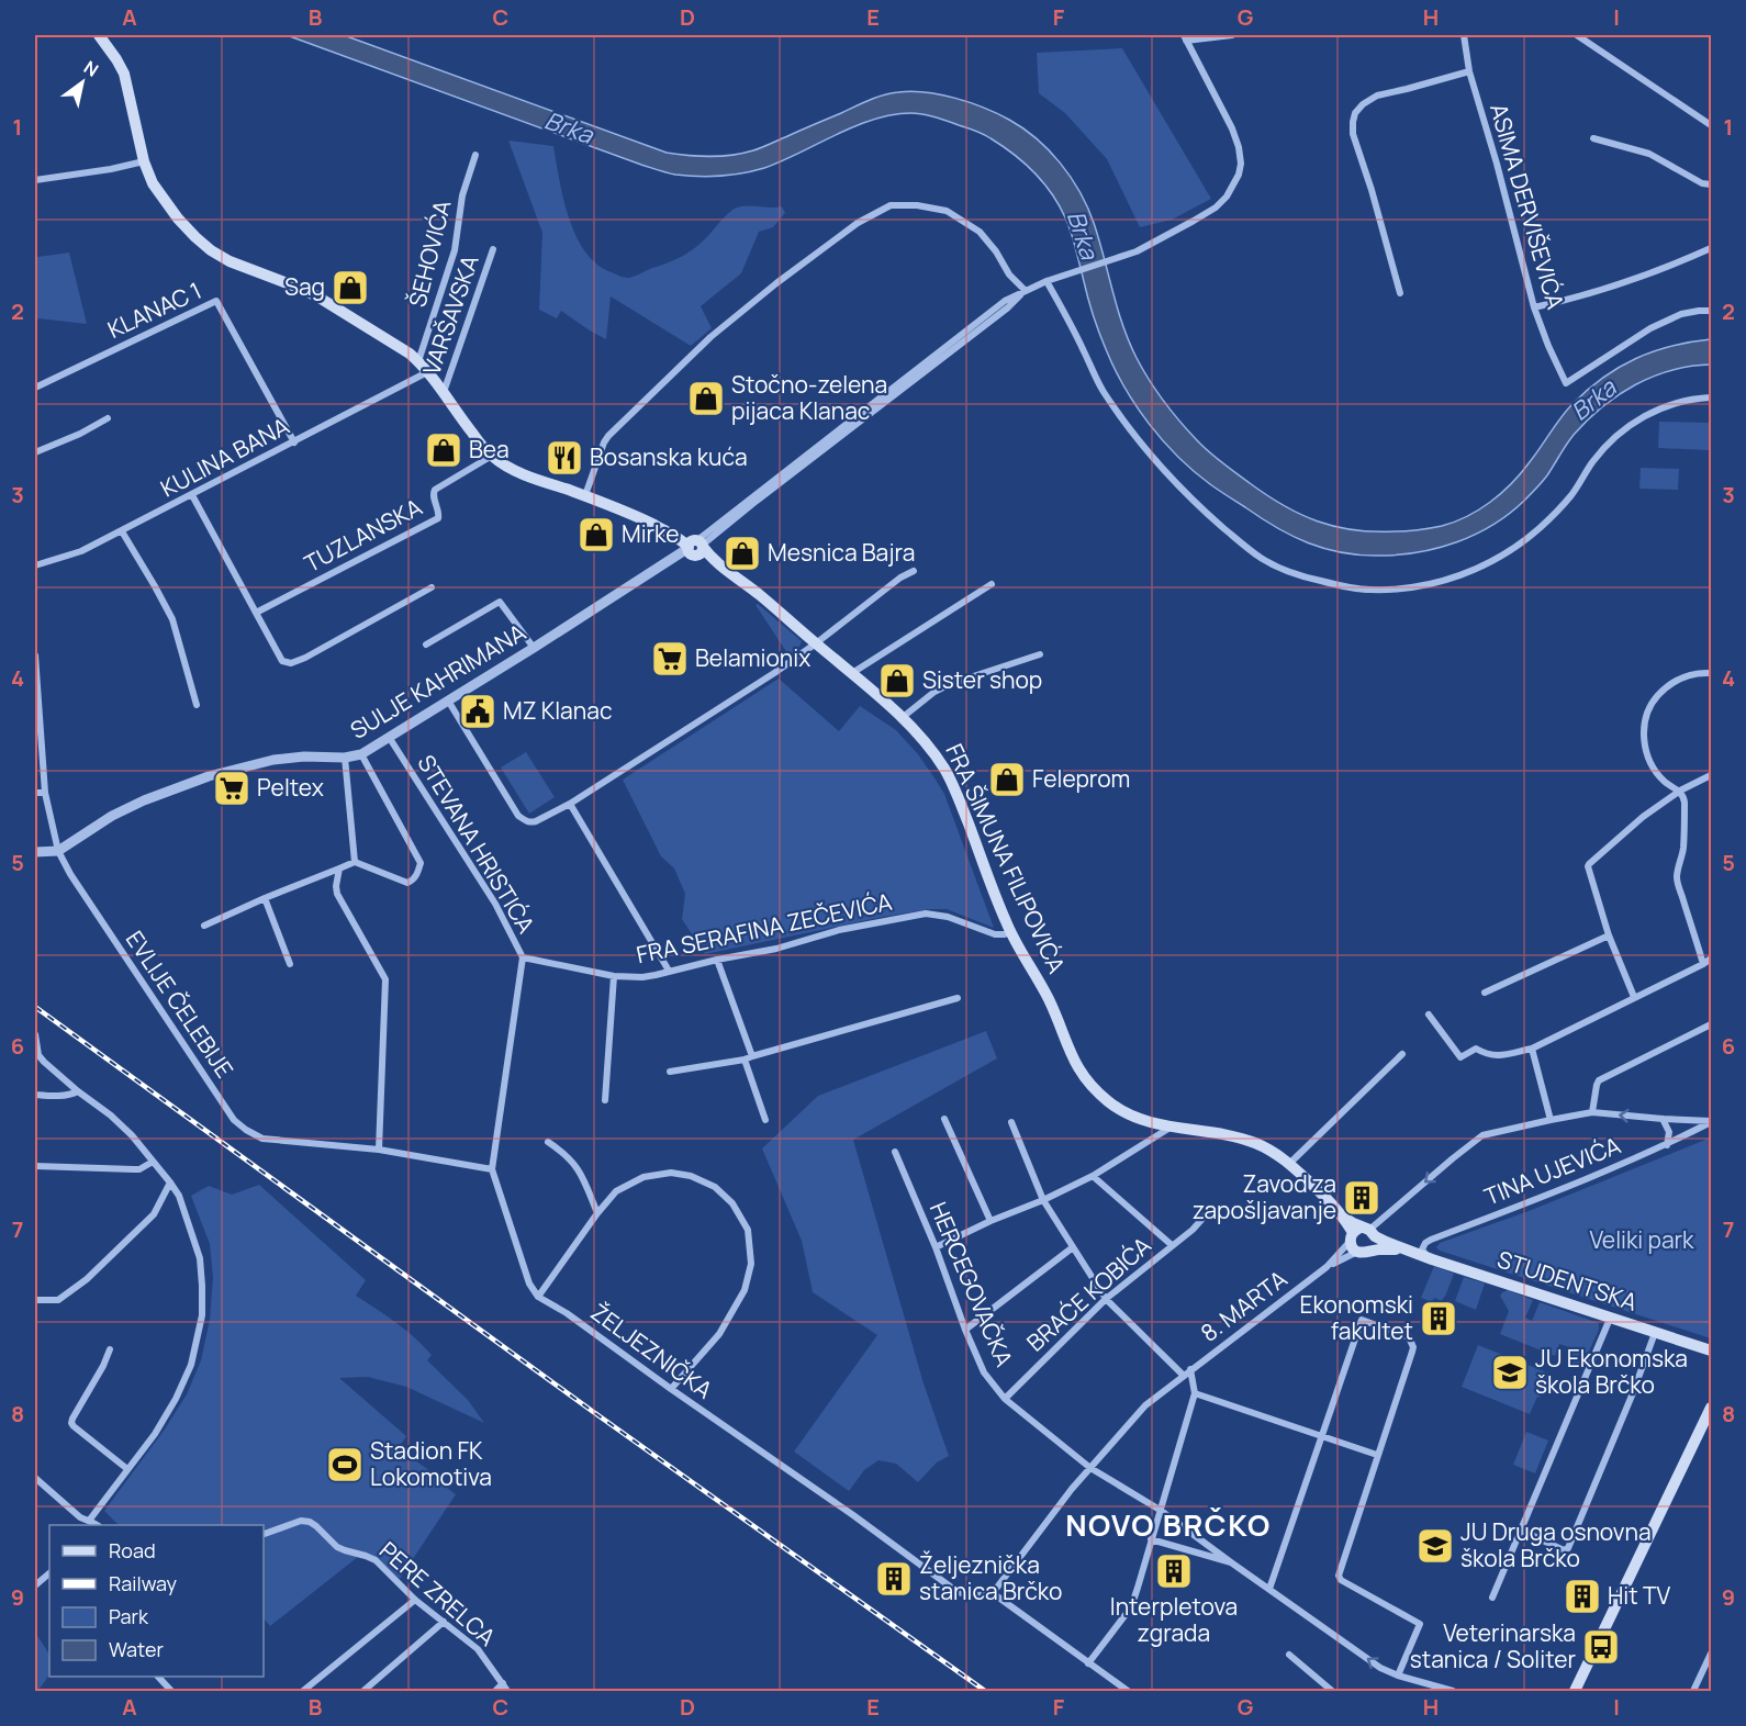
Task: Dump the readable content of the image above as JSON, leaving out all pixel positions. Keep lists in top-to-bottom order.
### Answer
{
  "streets": {
    "main road": ["FRA ŠIMUNA FILIPOVIĆA", "STUDENTSKA"],
    "street": [
      "ASIMA DERVIŠEVIĆA",
      "ŠEHOVIĆA",
      "KLANAC 1",
      "VARŠAVSKA",
      "KULINA BANA",
      "TUZLANSKA",
      "SULJE KAHRIMANA",
      "STEVANA HRISTIĆA",
      "FRA SERAFINA ZEČEVIĆA",
      "EVLIJE ČELEBIJE",
      "TINA UJEVIĆA",
      "HERCEGOVAČKA",
      "BRAĆE KOBIĆA",
      "8. MARTA",
      "ŽELJEZNIČKA",
      "PERE ZRELCA"
    ]
  },
  "crossings": [
    ["KLANAC 1", "KULINA BANA"],
    ["TUZLANSKA", "FRA ŠIMUNA FILIPOVIĆA"],
    ["SULJE KAHRIMANA", "STEVANA HRISTIĆA"],
    ["SULJE KAHRIMANA", "FRA ŠIMUNA FILIPOVIĆA"],
    ["SULJE KAHRIMANA", "EVLIJE ČELEBIJE"],
    ["STEVANA HRISTIĆA", "FRA SERAFINA ZEČEVIĆA"],
    ["STEVANA HRISTIĆA", "EVLIJE ČELEBIJE"],
    ["FRA ŠIMUNA FILIPOVIĆA", "FRA SERAFINA ZEČEVIĆA"],
    ["FRA ŠIMUNA FILIPOVIĆA", "STUDENTSKA"],
    ["TINA UJEVIĆA", "STUDENTSKA"],
    ["HERCEGOVAČKA", "BRAĆE KOBIĆA"],
    ["HERCEGOVAČKA", "8. MARTA"],
    ["8. MARTA", "ŽELJEZNIČKA"]
  ],
  "districts": ["NOVO BRČKO"],
  "water": ["Brka"],
  "parks": ["Veliki park"],
  "places": {
    "shop": [
      "Sag",
      "Stočno-zelena pijaca Klanac",
      "Bea",
      "Mirke",
      "Mesnica Bajra",
      "Sister shop",
      "Feleprom"
    ],
    "restaurant": ["Bosanska kuća"],
    "supermarket": ["Belamionix", "Peltex"],
    "public building": ["MZ Klanac"],
    "building": [
      "Zavod za zapošljavanje",
      "Ekonomski fakultet",
      "Interpletova zgrada",
      "Željeznička stanica Brčko",
      "Hit TV"
    ],
    "school or university": ["JU Ekonomska škola Brčko", "JU Druga osnovna škola Brčko"],
    "sports": ["Stadion FK Lokomotiva"],
    "bus stop": ["Veterinarska stanica / Soliter"]
  },
  "legend": [
    "Road",
    "Railway",
    "Park",
    "Water"
  ],
  "north": "top right",
  "grid": {
    "columns": [
      "A",
      "B",
      "C",
      "D",
      "E",
      "F",
      "G",
      "H",
      "I"
    ],
    "rows": [
      "1",
      "2",
      "3",
      "4",
      "5",
      "6",
      "7",
      "8",
      "9"
    ]
  }
}
